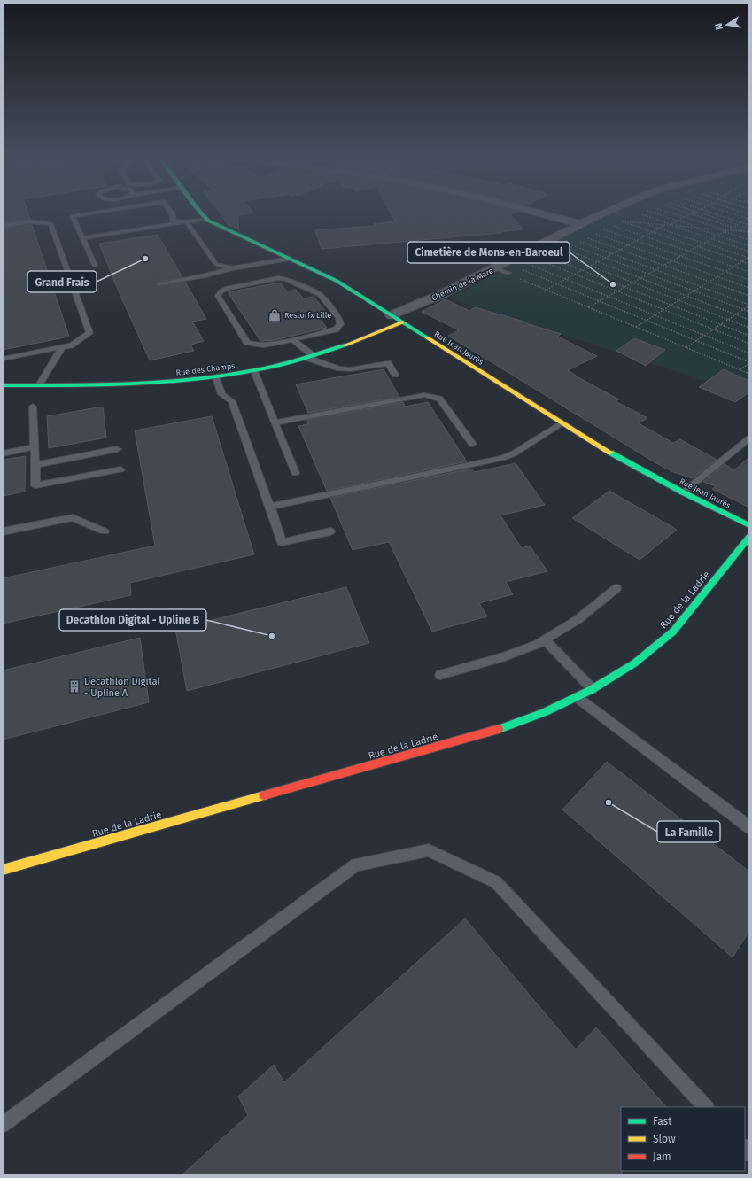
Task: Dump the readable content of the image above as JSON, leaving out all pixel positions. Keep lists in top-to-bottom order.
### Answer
{
  "streets": {
    "street": [
      "Chemin de la Mare",
      "Rue Jean Jaurès",
      "Rue des Champs",
      "Rue de la Ladrie"
    ]
  },
  "crossings": [
    ["Chemin de la Mare", "Rue Jean Jaurès"],
    ["Rue Jean Jaurès", "Rue des Champs"]
  ],
  "places": {
    "other": [
      "Grand Frais",
      "Cimetière de Mons-en-Baroeul",
      "Decathlon Digital - Upline B",
      "La Famille"
    ],
    "shop": ["Restorfx Lille"],
    "building": ["Decathlon Digital - Upline A"]
  },
  "legend": ["Fast", "Slow", "Jam"],
  "north": "left"
}
